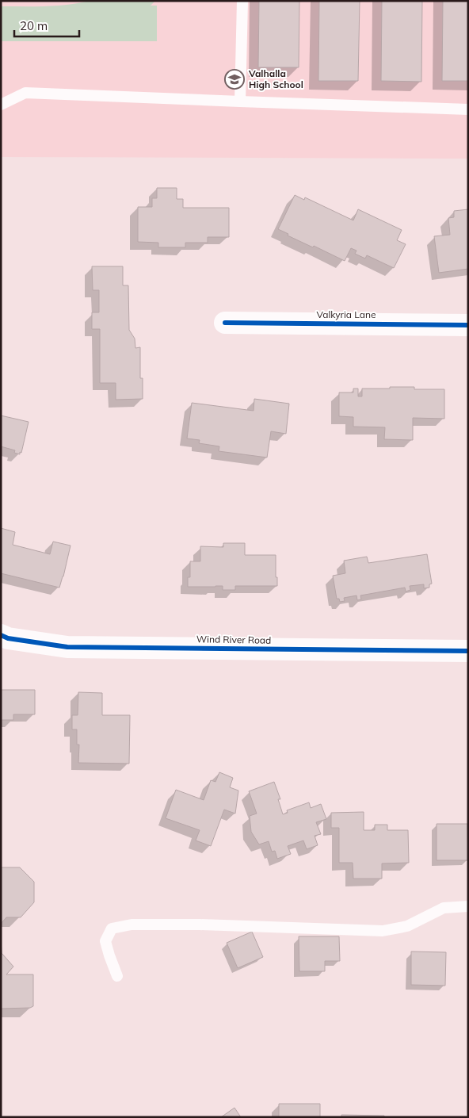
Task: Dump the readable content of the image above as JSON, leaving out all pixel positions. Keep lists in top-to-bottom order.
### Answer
{
  "streets": {
    "street": ["Valkyria Lane", "Wind River Road"]
  },
  "places": {
    "school or university": ["Valhalla High School"]
  },
  "scale_bar": "20 m"
}
